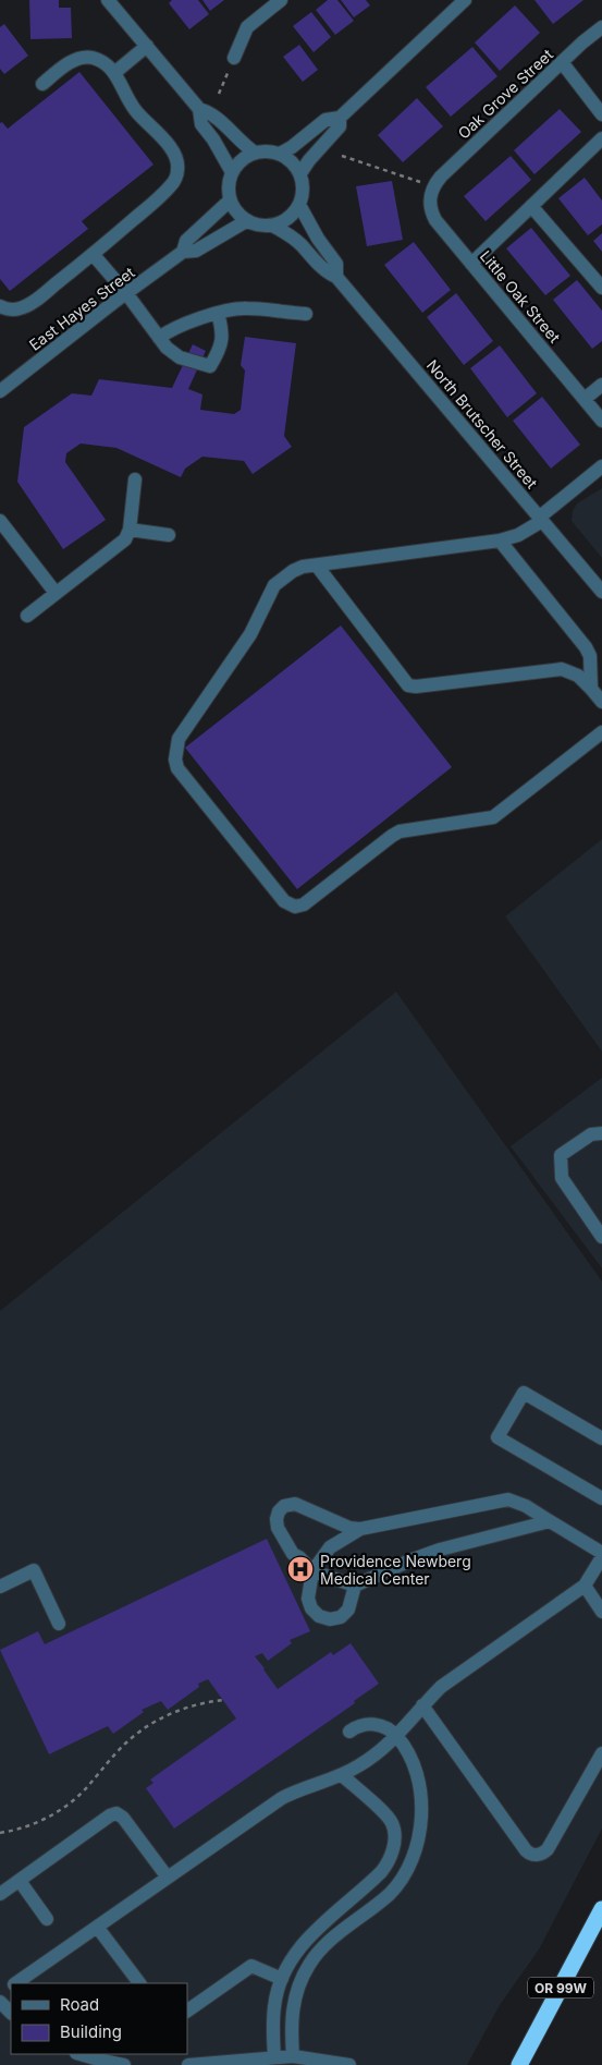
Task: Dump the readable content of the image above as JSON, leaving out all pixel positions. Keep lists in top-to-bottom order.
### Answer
{
  "streets": {
    "highway": ["OR 99W"],
    "street": [
      "Oak Grove Street",
      "Little Oak Street",
      "East Hayes Street",
      "North Brutscher Street"
    ]
  },
  "crossings": [
    ["Oak Grove Street", "Little Oak Street"],
    ["East Hayes Street", "North Brutscher Street"]
  ],
  "places": {
    "hospital": ["Providence Newberg Medical Center"]
  },
  "legend": ["Road", "Building"]
}
